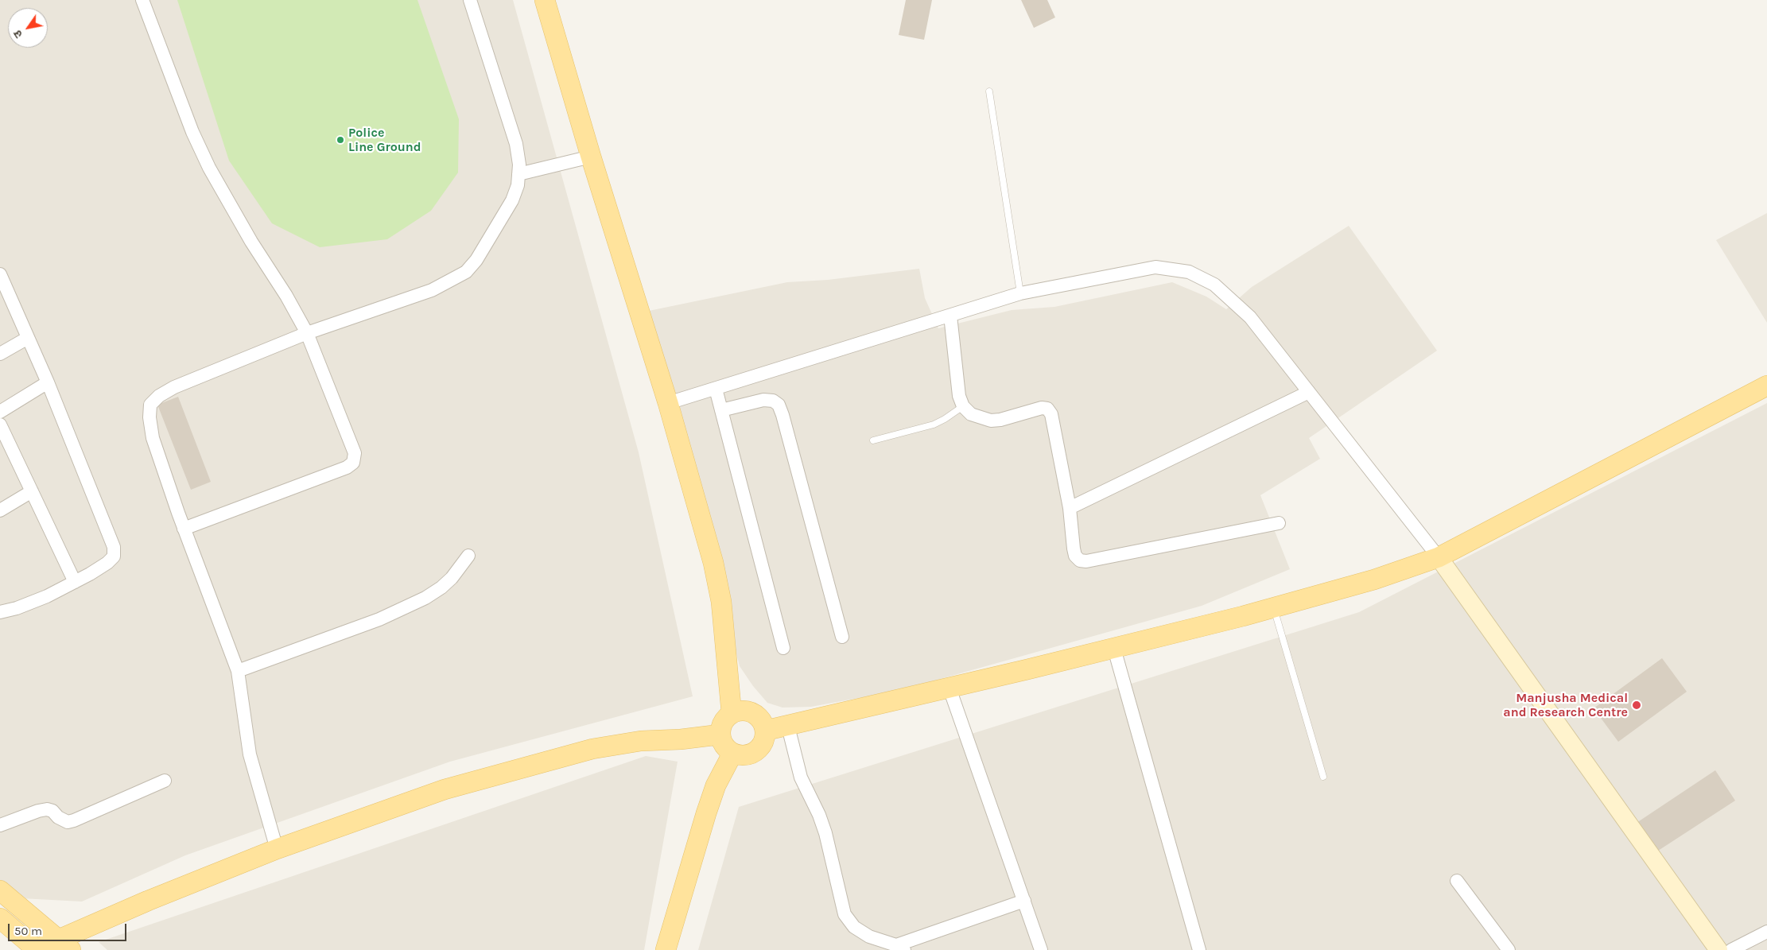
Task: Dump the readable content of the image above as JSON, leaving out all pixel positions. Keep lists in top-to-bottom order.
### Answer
{
  "places": ["Police Line Ground", "Manjusha Medical and Research Centre"],
  "scale_bar": "50 m",
  "north": "bottom left"
}
